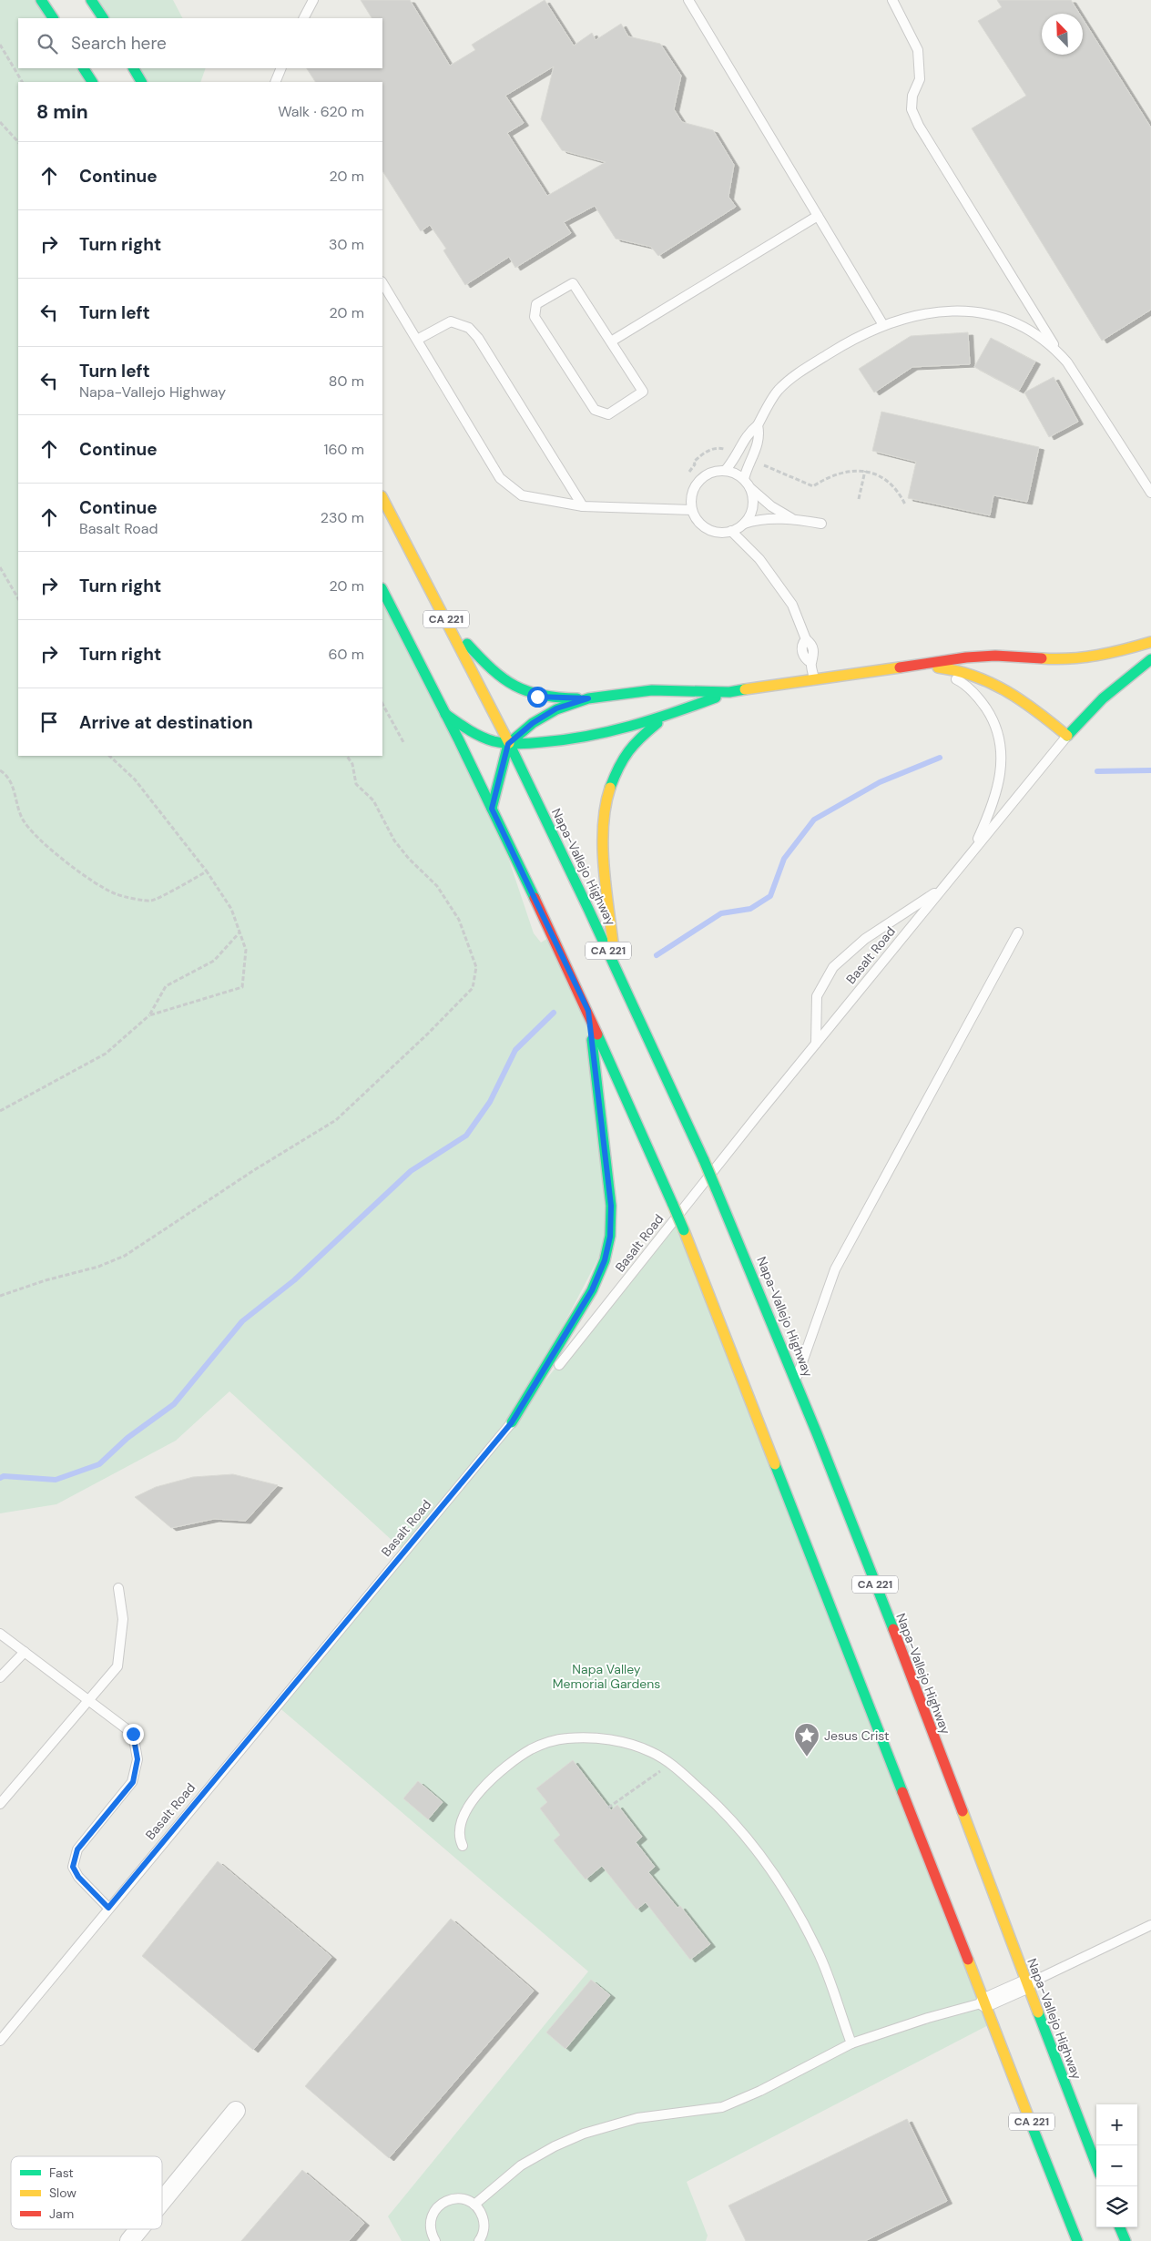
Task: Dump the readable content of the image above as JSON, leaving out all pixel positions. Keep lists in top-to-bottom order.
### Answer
{
  "streets": {
    "main road": ["CA 221", "Napa-Vallejo Highway", "Basalt Road"]
  },
  "parks": ["Napa Valley Memorial Gardens"],
  "places": {
    "place": ["Jesus Crist"]
  },
  "legend": ["Fast", "Slow", "Jam"],
  "north": "top left",
  "page": {
    "search": "Search here",
    "heading": ["8 min", "Walk · 620 m"],
    "list": [
      ["Continue", "20 m"],
      ["Turn right", "30 m"],
      ["Turn left", "20 m"],
      ["Turn left", "Napa-Vallejo Highway", "80 m"],
      ["Continue", "160 m"],
      ["Continue", "Basalt Road", "230 m"],
      ["Turn right", "20 m"],
      ["Turn right", "60 m"],
      "Arrive at destination"
    ],
    "map_buttons": ["+", "−"]
  }
}
